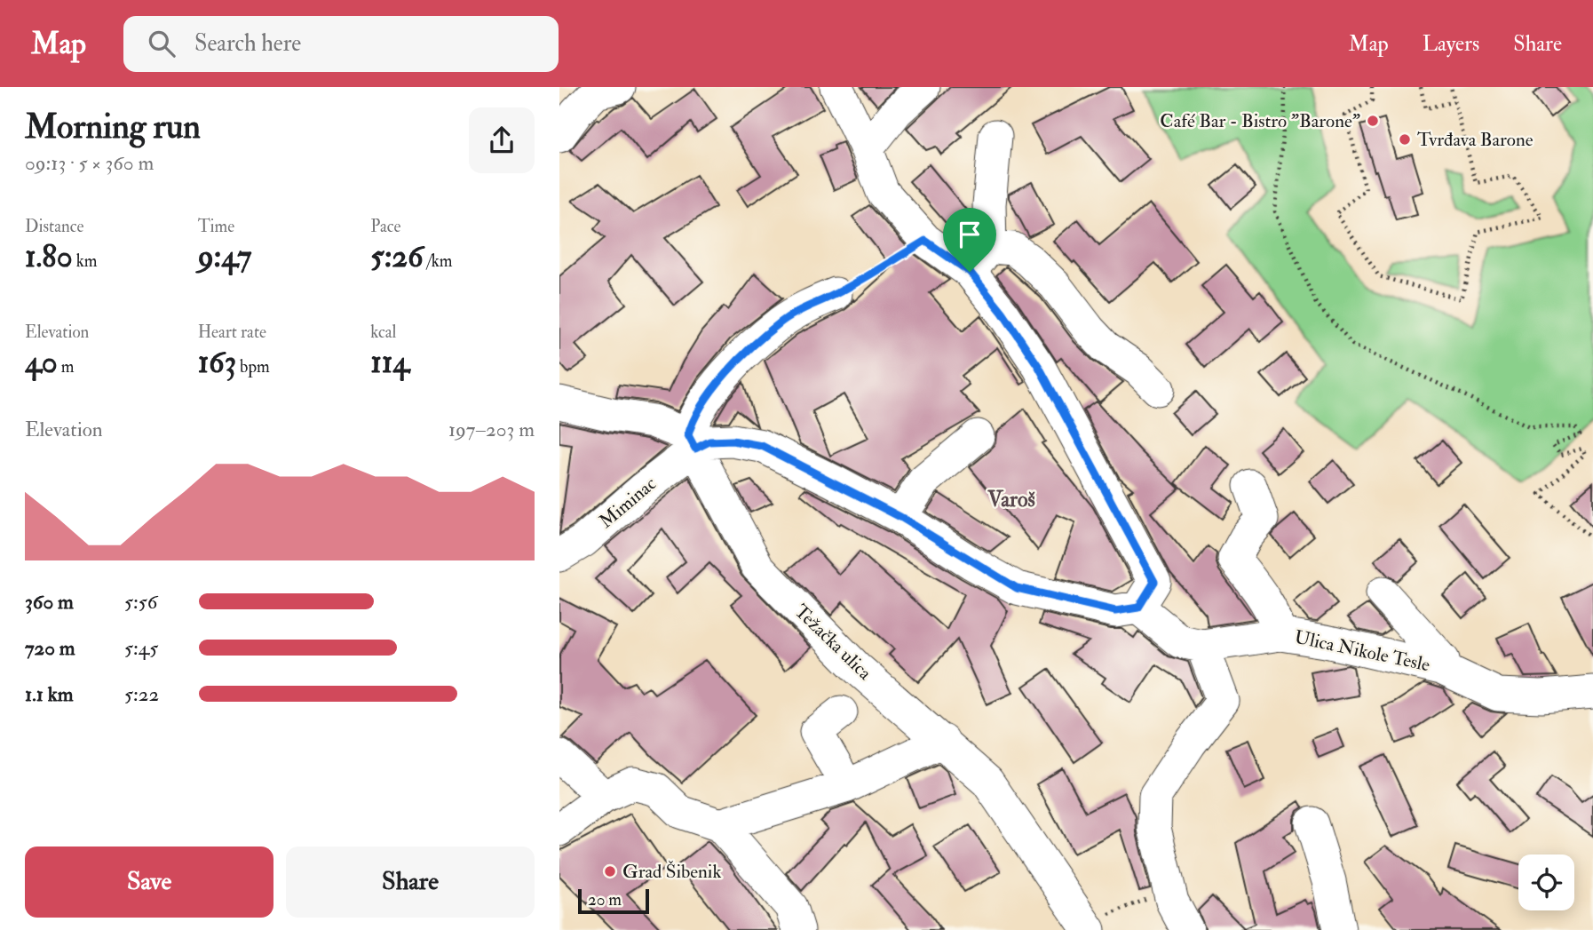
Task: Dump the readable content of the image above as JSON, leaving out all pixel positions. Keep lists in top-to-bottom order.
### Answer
{
  "streets": {
    "street": ["Miminac", "Težačka ulica", "Ulica Nikole Tesle"]
  },
  "crossings": [
    ["Miminac", "Težačka ulica"]
  ],
  "districts": ["Varoš"],
  "places": ["Café Bar - Bistro \"Barone\"", "Tvrđava Barone", "Grad Šibenik"],
  "scale_bar": "20 m",
  "page": {
    "header": "Map",
    "search": "Search here",
    "nav": ["Map", "Layers", "Share"],
    "heading": ["Morning run", "09:13 · 5 × 360 m"],
    "stats": [
      ["Distance", "1.80 km"],
      ["Time", "9:47"],
      ["Pace", "5:26 /km"],
      ["Elevation", "40 m"],
      ["Heart rate", "163 bpm"],
      ["kcal", "114"]
    ],
    "chart": ["Elevation", "197–203 m"],
    "list": [
      {
        "name": "360 m",
        "note": "5:56"
      },
      {
        "name": "720 m",
        "note": "5:45"
      },
      {
        "name": "1.1 km",
        "note": "5:22"
      }
    ],
    "buttons": ["Save", "Share"],
    "scale": "20 m"
  }
}
